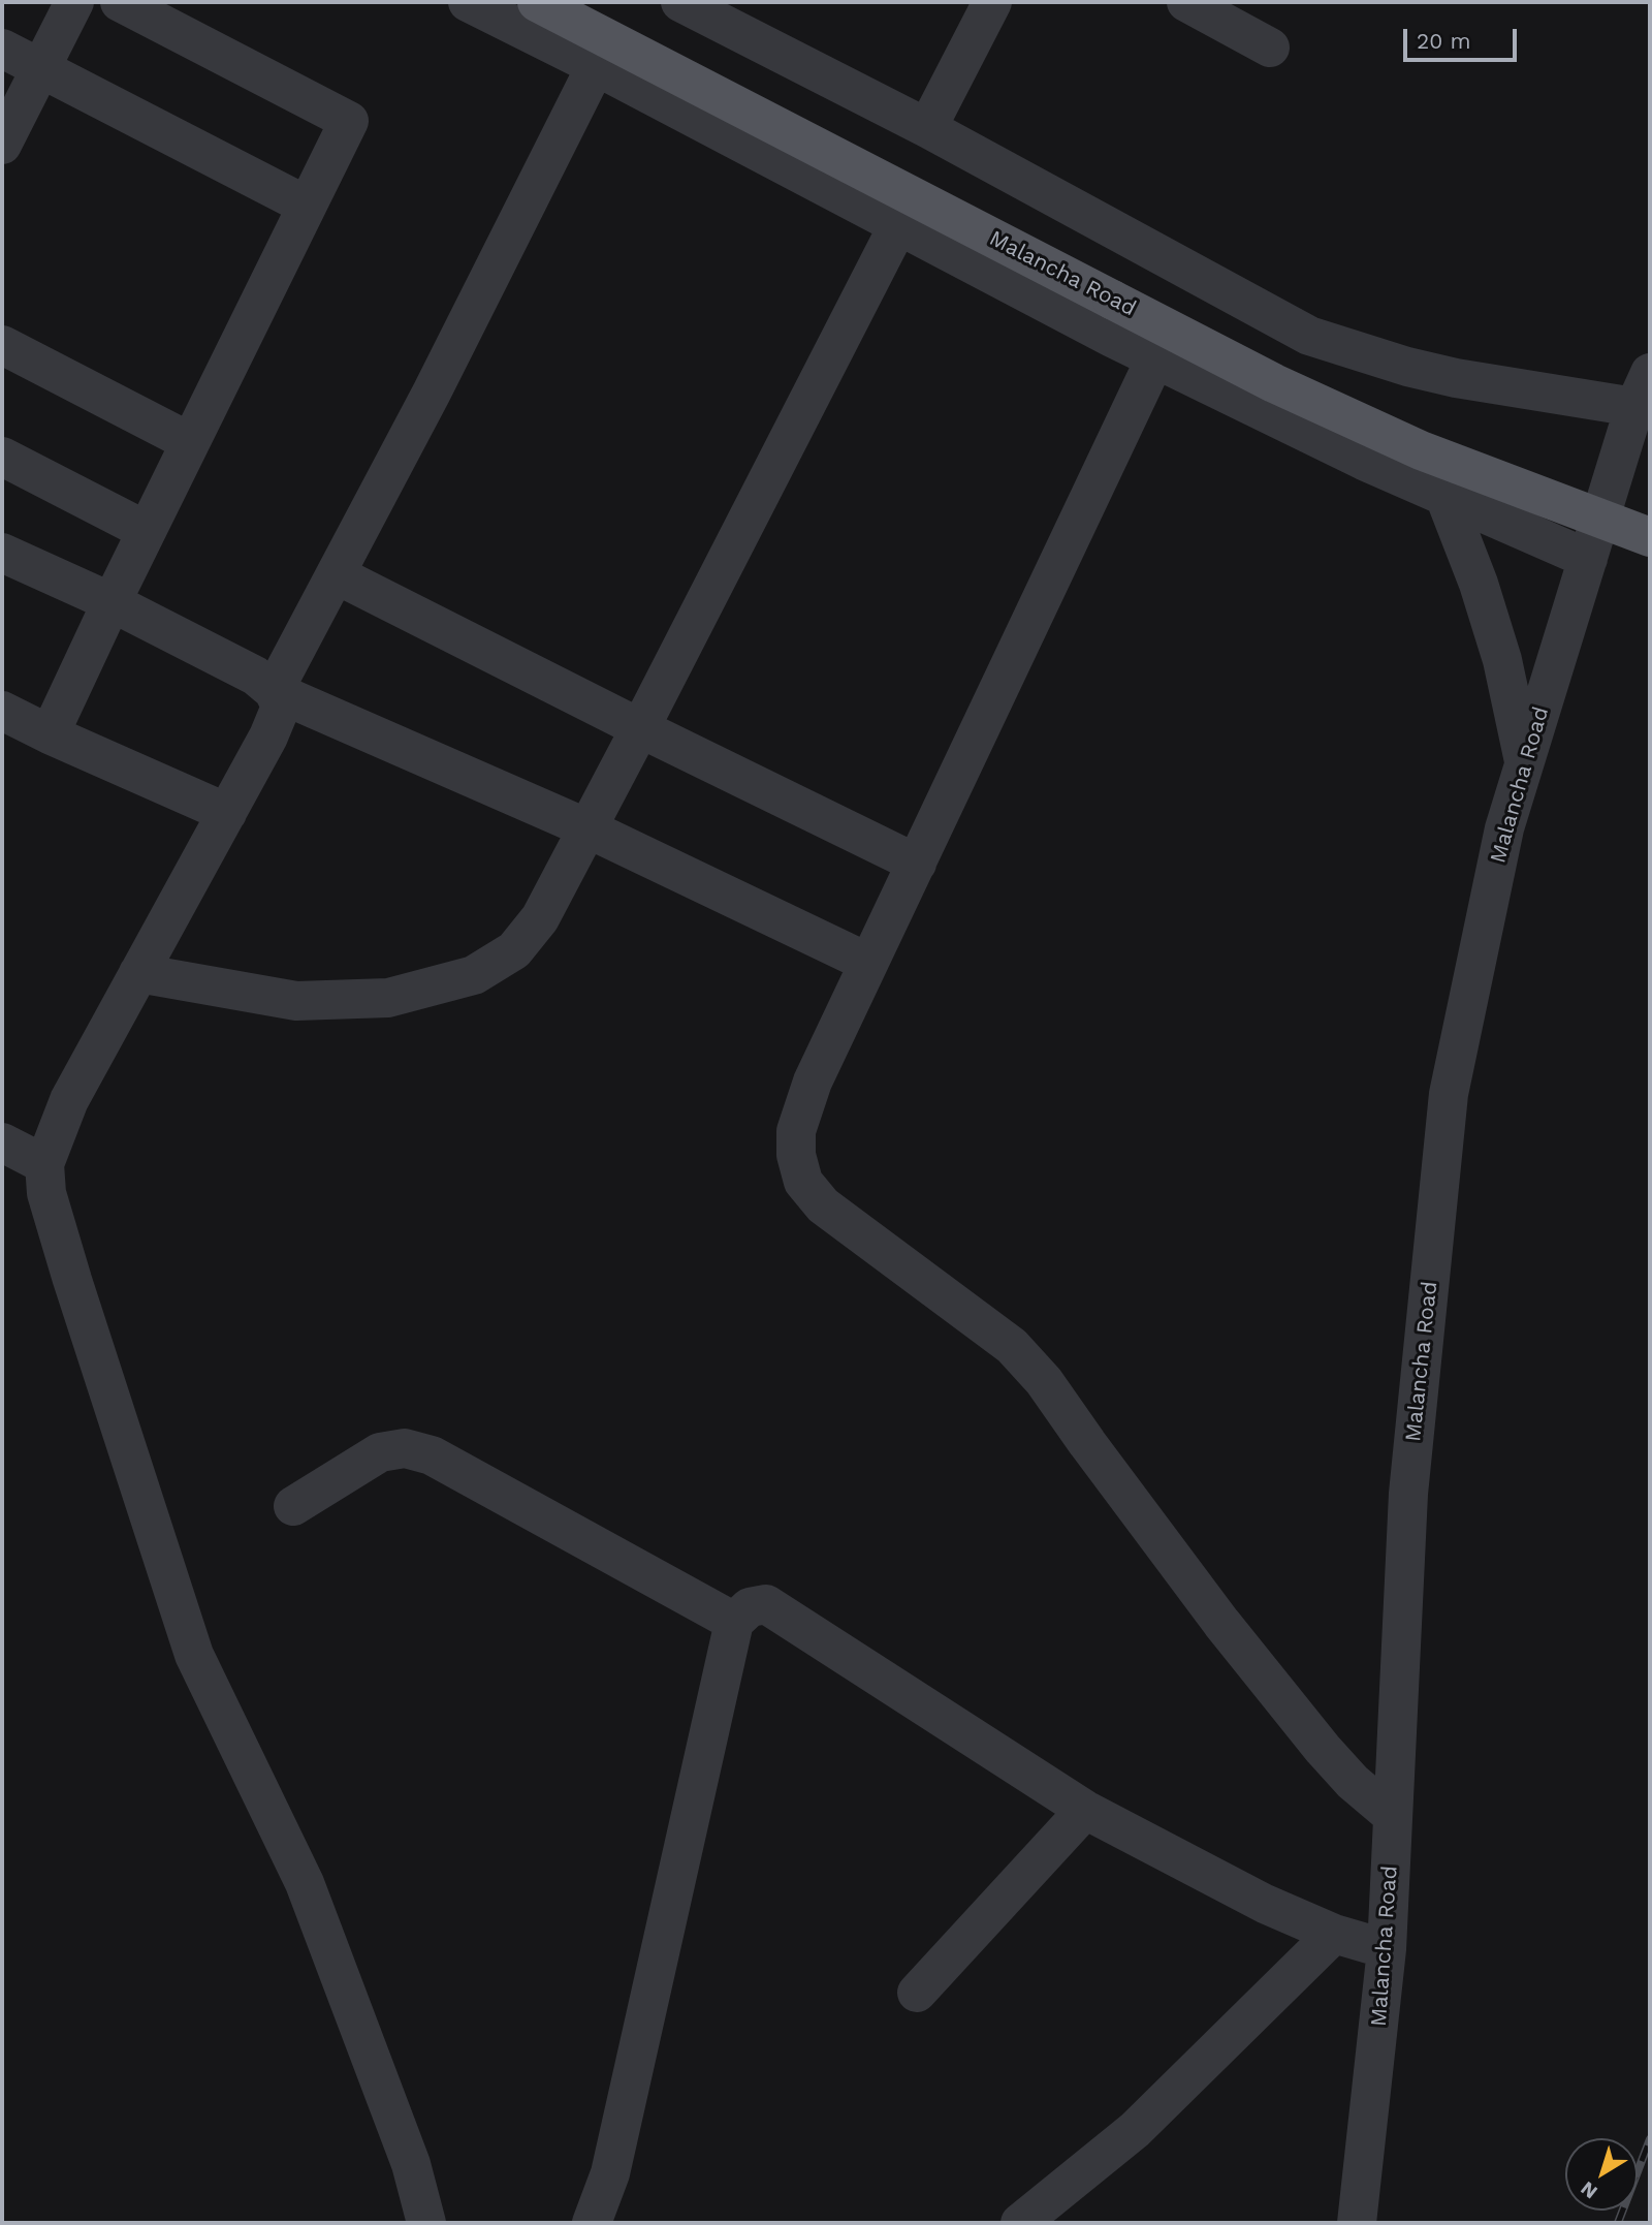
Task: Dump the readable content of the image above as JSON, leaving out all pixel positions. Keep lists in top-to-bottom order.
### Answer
{
  "streets": {
    "main road": ["Malancha Road"]
  },
  "scale_bar": "20 m",
  "north": "bottom left"
}
